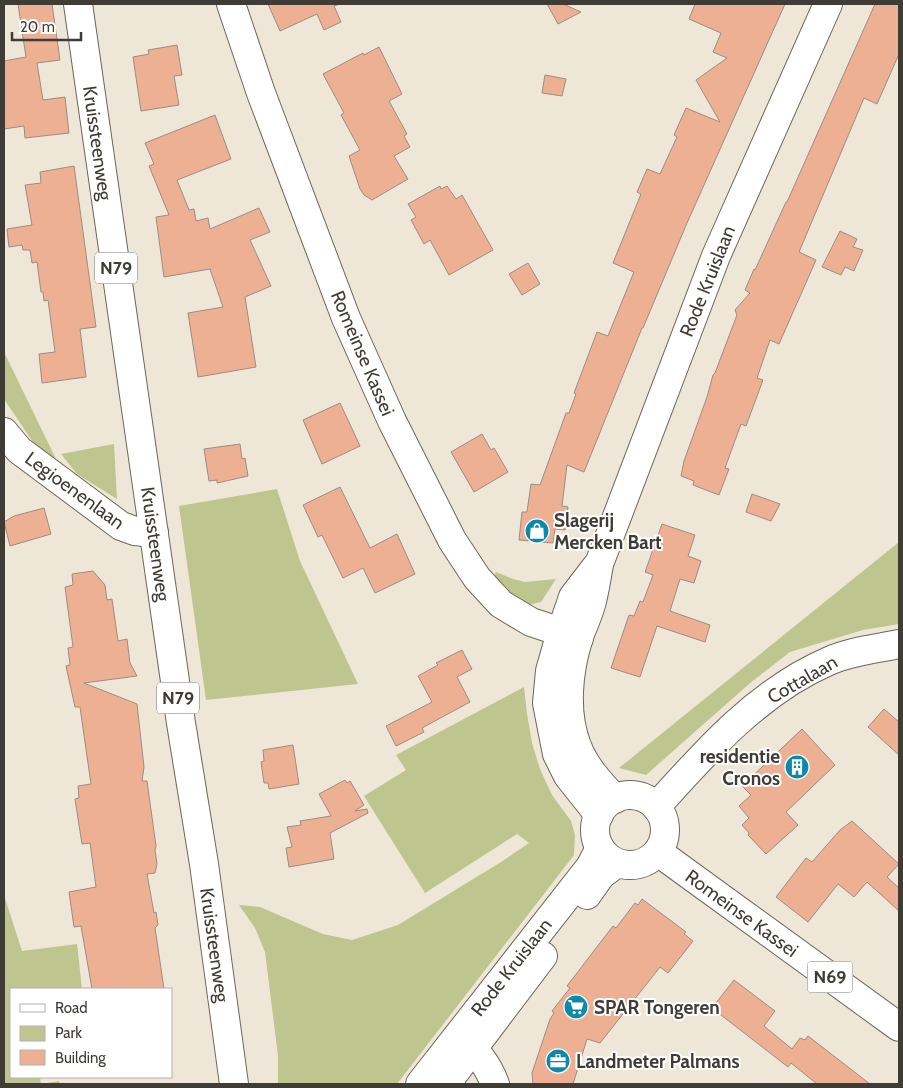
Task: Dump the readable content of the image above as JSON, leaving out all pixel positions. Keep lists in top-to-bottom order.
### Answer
{
  "streets": {
    "street": [
      "Kruissteenweg",
      "N79",
      "Rode Kruislaan",
      "Romeinse Kassei",
      "Legioenenlaan",
      "Cottalaan",
      "N69"
    ]
  },
  "crossings": [
    ["Kruissteenweg", "Legioenenlaan"],
    ["Rode Kruislaan", "Romeinse Kassei"],
    ["Rode Kruislaan", "Cottalaan"],
    ["Romeinse Kassei", "Cottalaan"]
  ],
  "places": {
    "shop": ["Slagerij Mercken Bart"],
    "building": ["residentie Cronos"],
    "supermarket": ["SPAR Tongeren"],
    "office": ["Landmeter Palmans"]
  },
  "legend": ["Road", "Park", "Building"],
  "scale_bar": "20 m"
}
